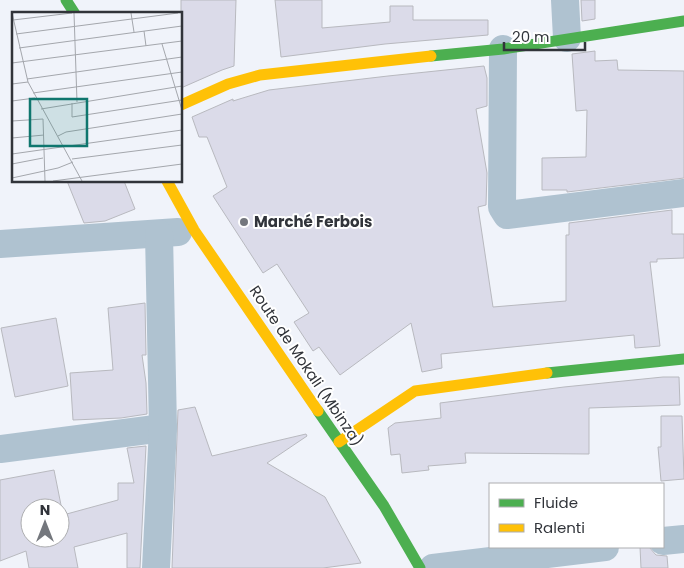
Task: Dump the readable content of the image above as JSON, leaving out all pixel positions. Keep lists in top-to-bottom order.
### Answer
{
  "streets": {
    "street": ["Route de Mokali (Mbinza)"]
  },
  "places": ["Marché Ferbois"],
  "legend": ["Fluide", "Ralenti"],
  "scale_bar": "20 m",
  "north": "top"
}
